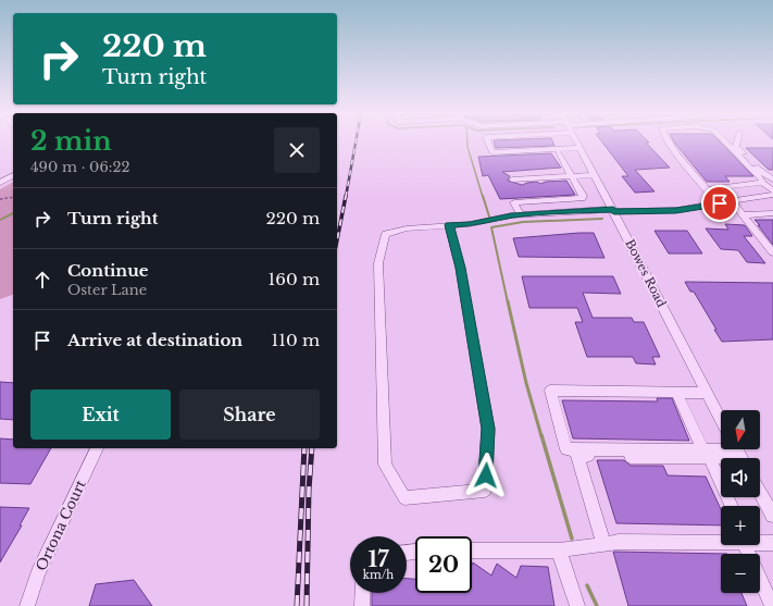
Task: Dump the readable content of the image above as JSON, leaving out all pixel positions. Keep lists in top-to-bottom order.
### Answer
{
  "streets": {
    "street": ["Bowes Road", "Ortona Court"]
  },
  "north": "bottom",
  "page": {
    "turn": ["220 m", "Turn right"],
    "heading": ["2 min", "490 m · 06:22"],
    "list": [
      {
        "name": "Turn right",
        "value": "220 m"
      },
      {
        "name": "Continue",
        "note": "Oster Lane",
        "value": "160 m"
      },
      {
        "name": "Arrive at destination",
        "value": "110 m"
      }
    ],
    "buttons": ["Exit", "Share"],
    "map_buttons": ["+", "−"],
    "speed": "17 km/h",
    "limit": "20"
  }
}
